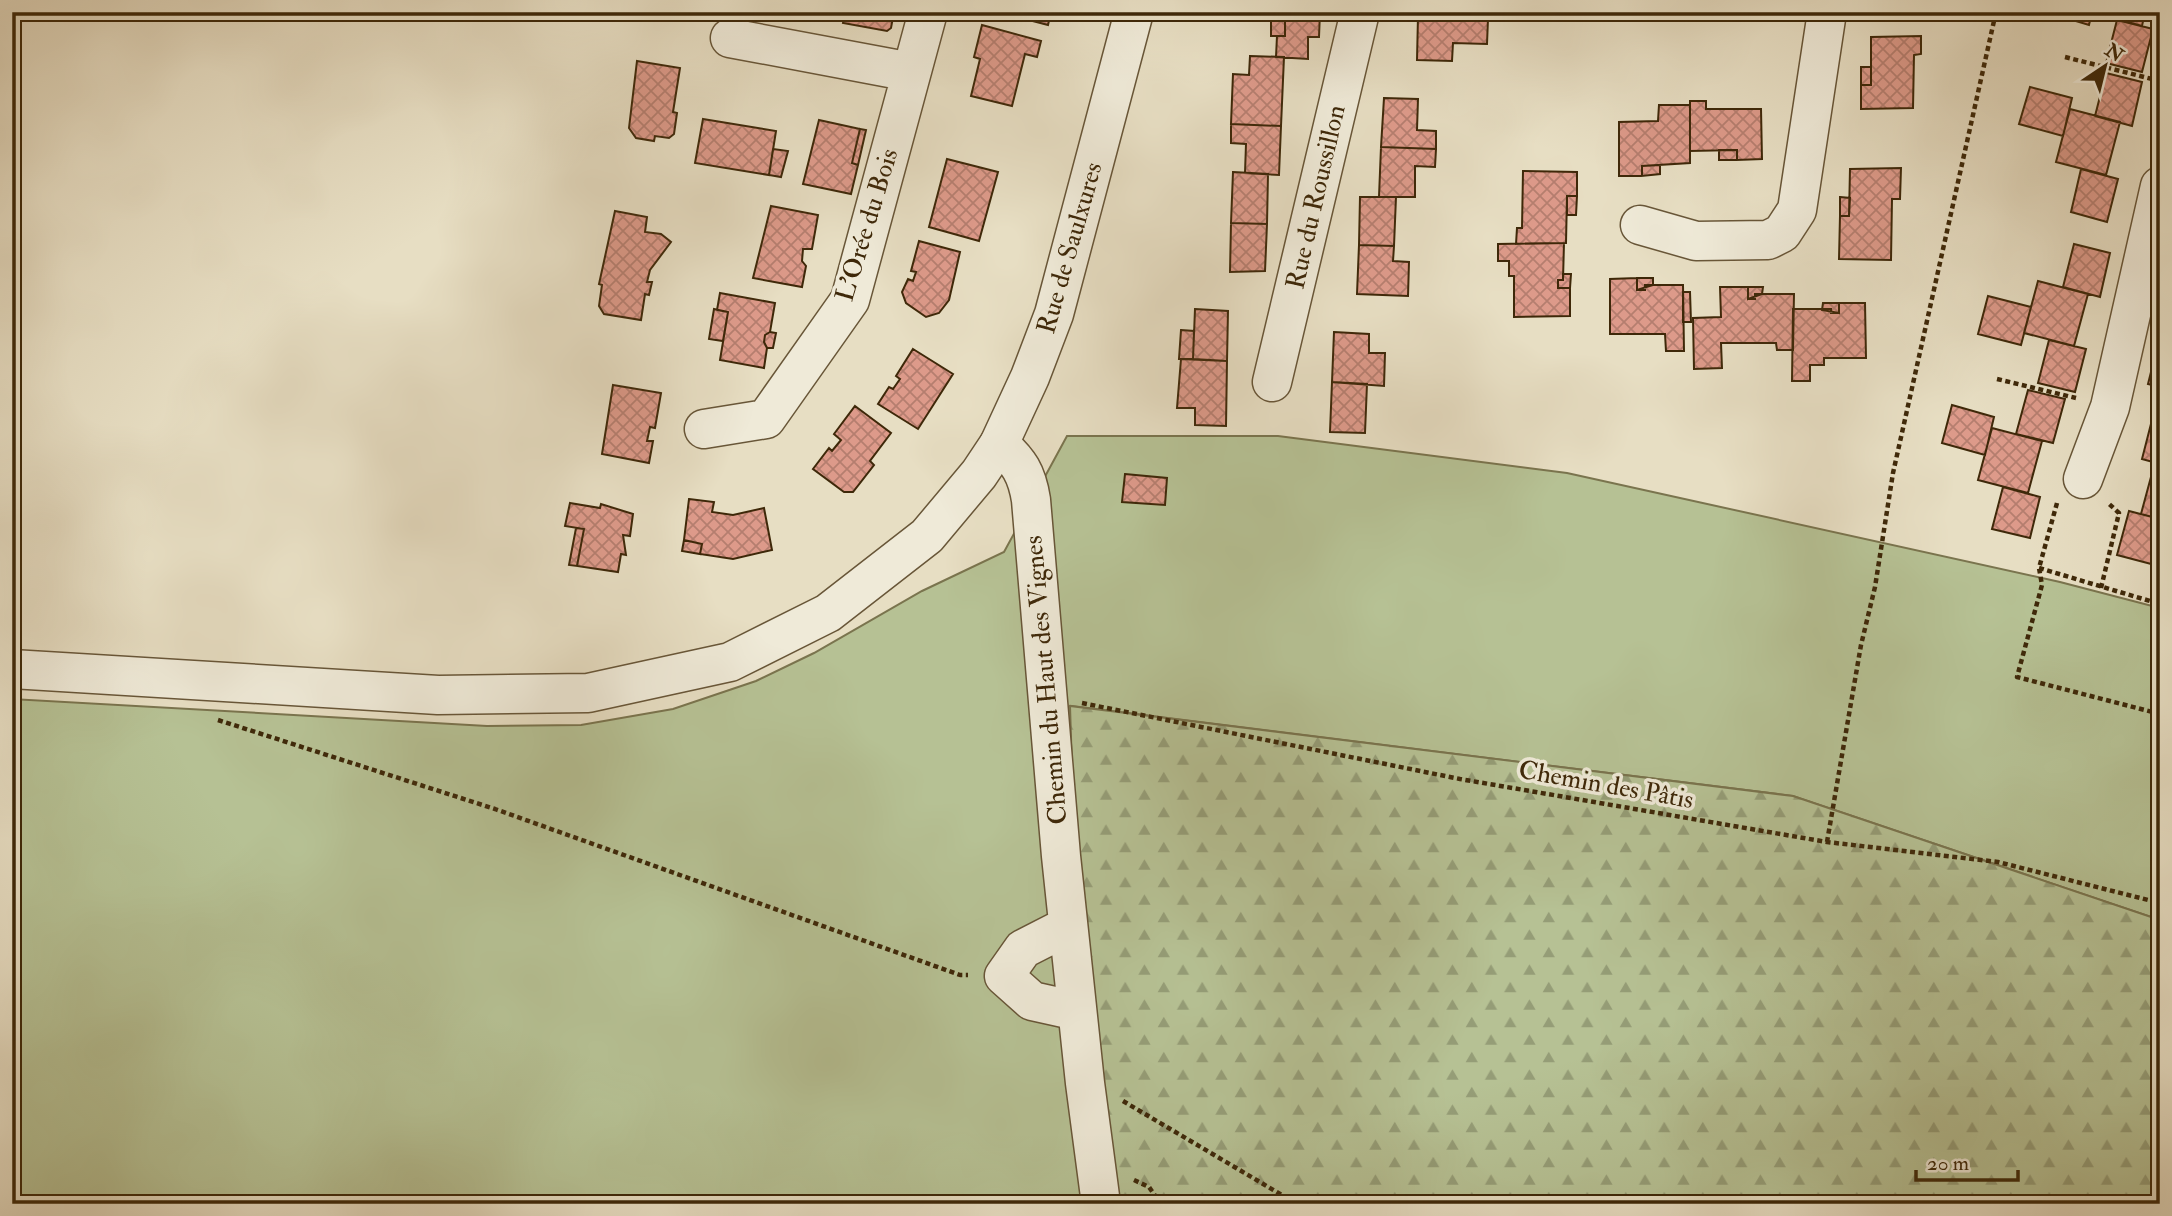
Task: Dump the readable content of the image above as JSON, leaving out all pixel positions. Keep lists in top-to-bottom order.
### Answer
{
  "streets": {
    "street": [
      "Rue du Roussillon",
      "L'Orée du Bois",
      "Rue de Saulxures",
      "Chemin du Haut des Vignes"
    ],
    "path": ["Chemin des Pâtis"]
  },
  "crossings": [
    ["Rue de Saulxures", "Chemin du Haut des Vignes"],
    ["Chemin du Haut des Vignes", "Chemin des Pâtis"]
  ],
  "scale_bar": "20 m",
  "north": "top right"
}
